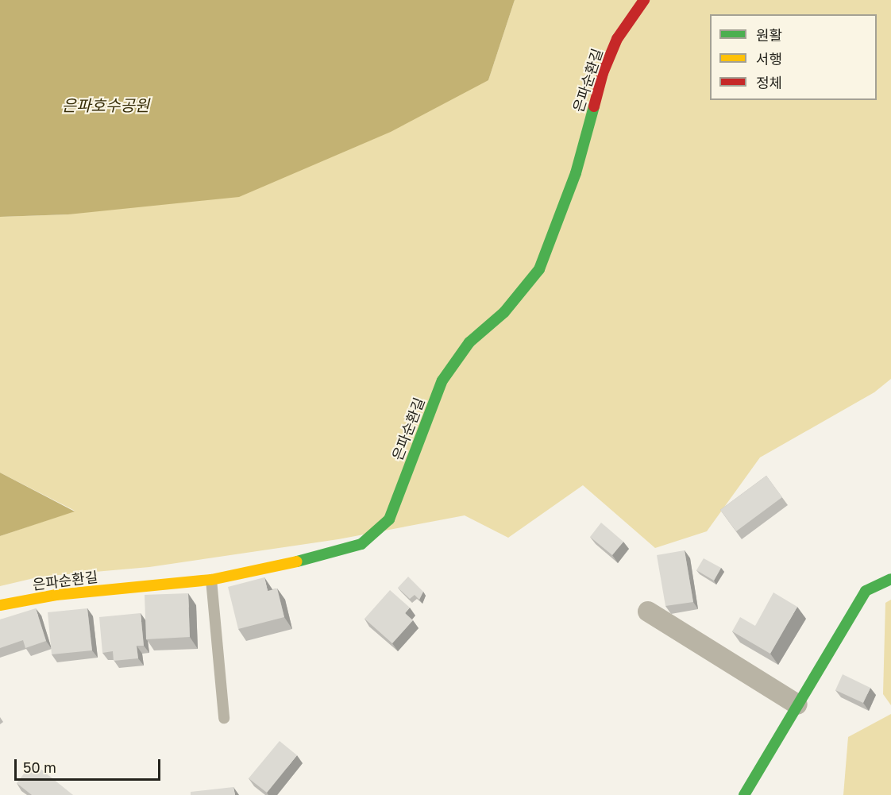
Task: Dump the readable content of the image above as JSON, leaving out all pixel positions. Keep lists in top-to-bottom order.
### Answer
{
  "streets": {
    "street": ["은파순환길"]
  },
  "water": ["은파호수공원"],
  "legend": ["원활", "서행", "정체"],
  "scale_bar": "50 m"
}
